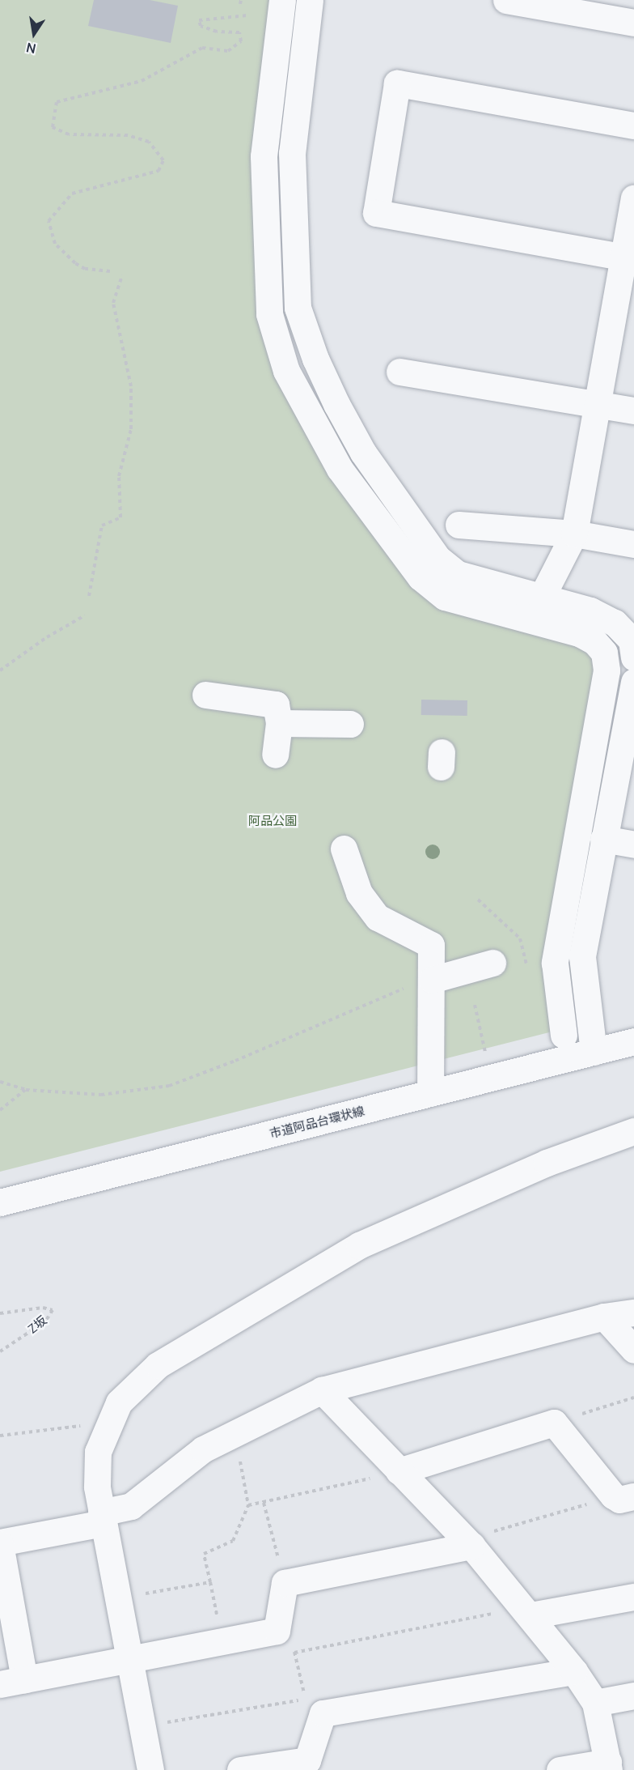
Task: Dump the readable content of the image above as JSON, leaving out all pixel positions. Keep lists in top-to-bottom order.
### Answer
{
  "streets": {
    "street": ["市道阿品台環状線"],
    "path": ["Z坂"]
  },
  "parks": ["阿品公園"],
  "north": "bottom"
}
